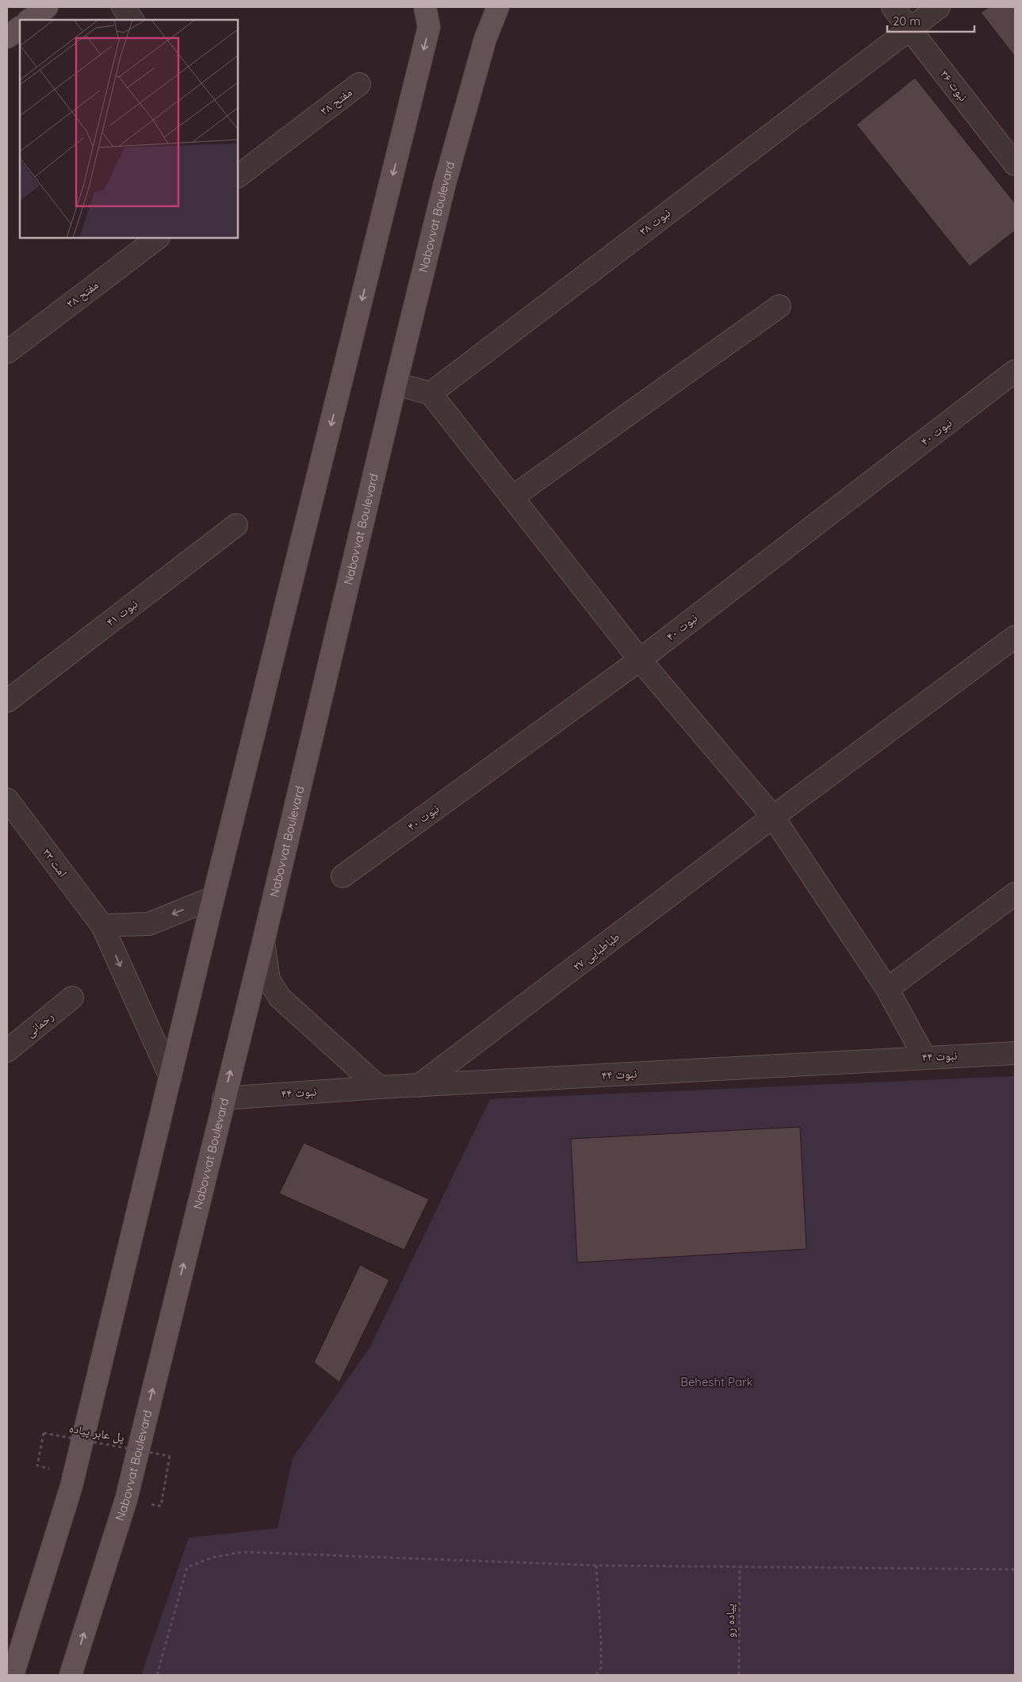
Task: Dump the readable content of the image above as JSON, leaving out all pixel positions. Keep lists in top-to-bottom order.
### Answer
{
  "streets": {
    "main road": ["Nabovvat Boulevard"],
    "street": [
      "نبوت ۳۶",
      "مفتح ۳۸",
      "نبوت ۳۸",
      "نبوت ۴۰",
      "نبوت ۴۱",
      "امت ۳۳",
      "طباطبایی ۲۷",
      "رحمانی",
      "نبوت ۴۴"
    ],
    "path": ["پل عابر پیاده", "پیاده رو"]
  },
  "crossings": [
    ["نبوت ۳۶", "نبوت ۳۸"],
    ["Nabovvat Boulevard", "نبوت ۴۴"],
    ["طباطبایی ۲۷", "نبوت ۴۴"]
  ],
  "parks": ["Behesht Park"],
  "scale_bar": "20 m"
}
